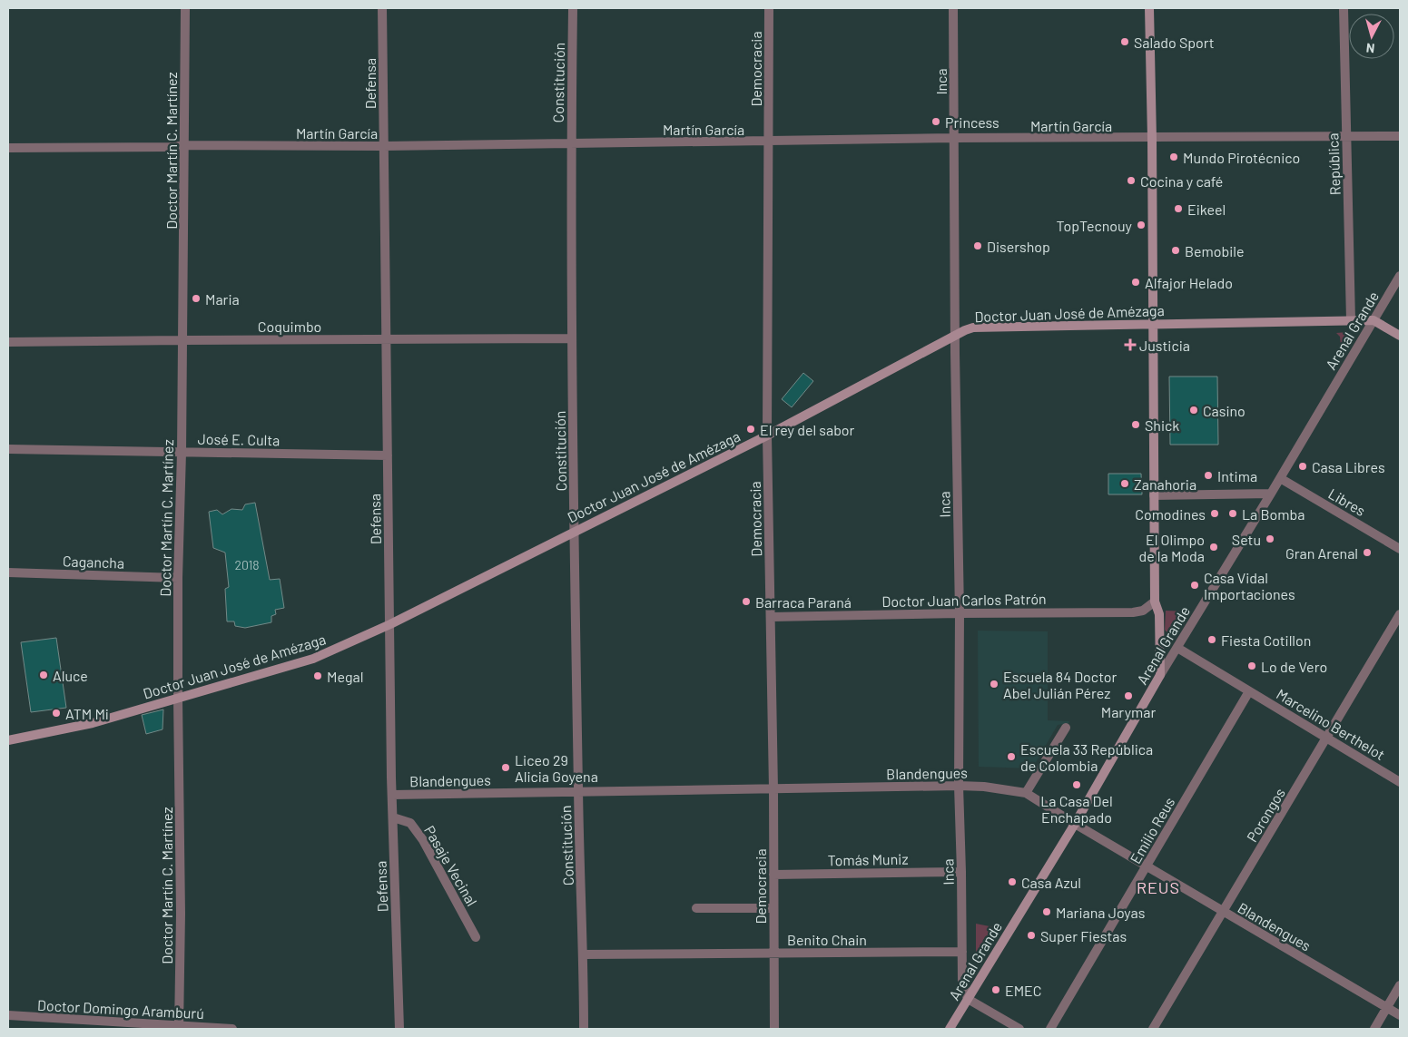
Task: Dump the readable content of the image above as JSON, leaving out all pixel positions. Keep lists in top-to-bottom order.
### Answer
{
  "streets": {
    "street": [
      "Democracia",
      "Inca",
      "Constitución",
      "Defensa",
      "Martín García",
      "Doctor Martín C. Martínez",
      "República",
      "Doctor Juan José de Amézaga",
      "Coquimbo",
      "Arenal Grande",
      "José E. Culta",
      "Libres",
      "Cagancha",
      "Doctor Juan Carlos Patrón",
      "Marcelino Berthelot",
      "Blandengues",
      "Porongos",
      "Emilio Reus",
      "Tomás Muniz",
      "Pasaje Vecinal",
      "Benito Chain",
      "Doctor Domingo Aramburú"
    ]
  },
  "crossings": [
    ["Democracia", "Martín García"],
    ["Democracia", "Doctor Juan José de Amézaga"],
    ["Democracia", "Doctor Juan Carlos Patrón"],
    ["Democracia", "Blandengues"],
    ["Democracia", "Tomás Muniz"],
    ["Democracia", "Benito Chain"],
    ["Inca", "Martín García"],
    ["Inca", "Doctor Juan José de Amézaga"],
    ["Inca", "Arenal Grande"],
    ["Inca", "Doctor Juan Carlos Patrón"],
    ["Inca", "Blandengues"],
    ["Inca", "Tomás Muniz"],
    ["Inca", "Benito Chain"],
    ["Constitución", "Martín García"],
    ["Constitución", "Doctor Juan José de Amézaga"],
    ["Constitución", "Coquimbo"],
    ["Constitución", "Blandengues"],
    ["Constitución", "Benito Chain"],
    ["Defensa", "Martín García"],
    ["Defensa", "Doctor Juan José de Amézaga"],
    ["Defensa", "Coquimbo"],
    ["Defensa", "José E. Culta"],
    ["Defensa", "Blandengues"],
    ["Defensa", "Pasaje Vecinal"],
    ["Martín García", "Doctor Martín C. Martínez"],
    ["Martín García", "República"],
    ["Doctor Martín C. Martínez", "Doctor Juan José de Amézaga"],
    ["Doctor Martín C. Martínez", "Coquimbo"],
    ["Doctor Martín C. Martínez", "José E. Culta"],
    ["Doctor Martín C. Martínez", "Cagancha"],
    ["Doctor Martín C. Martínez", "Doctor Domingo Aramburú"],
    ["República", "Doctor Juan José de Amézaga"],
    ["Doctor Juan José de Amézaga", "Arenal Grande"],
    ["Arenal Grande", "Libres"],
    ["Arenal Grande", "Marcelino Berthelot"],
    ["Arenal Grande", "Blandengues"],
    ["Marcelino Berthelot", "Porongos"],
    ["Marcelino Berthelot", "Emilio Reus"],
    ["Blandengues", "Porongos"],
    ["Blandengues", "Emilio Reus"]
  ],
  "districts": ["REUS"],
  "places": {
    "other": [
      "Salado Sport",
      "Princess",
      "Mundo Pirotécnico",
      "Cocina y café",
      "Eikeel",
      "TopTecnouy",
      "Disershop",
      "Bemobile",
      "Alfajor Helado",
      "Maria",
      "Casino",
      "Shick",
      "El rey del sabor",
      "Casa Libres",
      "Intima",
      "Zanahoria",
      "Comodines",
      "La Bomba",
      "Setu",
      "El Olimpo de la Moda",
      "Gran Arenal",
      "Casa Vidal Importaciones",
      "Barraca Paraná",
      "Fiesta Cotillon",
      "Lo de Vero",
      "Aluce",
      "Megal",
      "Escuela 84 Doctor Abel Julián Pérez",
      "Marymar",
      "ATM Mi",
      "Escuela 33 República de Colombia",
      "Liceo 29 Alicia Goyena",
      "La Casa Del Enchapado",
      "Casa Azul",
      "Mariana Joyas",
      "Super Fiestas",
      "EMEC"
    ],
    "health": ["Justicia"]
  },
  "house_numbers": ["2018"],
  "north": "bottom"
}
